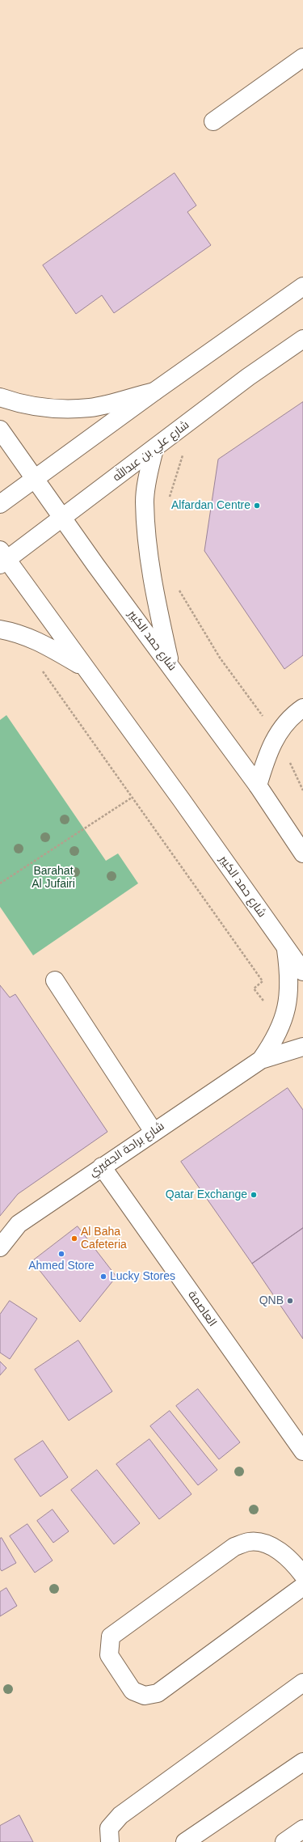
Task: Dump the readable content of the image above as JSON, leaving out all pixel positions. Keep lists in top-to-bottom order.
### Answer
{
  "streets": {
    "street": [
      "شارع علي بن عبدالله",
      "شارع حمد الكبير",
      "شارع براحة الجفيري",
      "العاصمة"
    ]
  },
  "crossings": [
    ["شارع علي بن عبدالله", "شارع حمد الكبير"],
    ["شارع حمد الكبير", "شارع براحة الجفيري"],
    ["شارع براحة الجفيري", "العاصمة"]
  ],
  "parks": ["Barahat Al Jufairi"],
  "places": [
    "Alfardan Centre",
    "Qatar Exchange",
    "Al Baha Cafeteria",
    "Ahmed Store",
    "Lucky Stores",
    "QNB"
  ]
}
